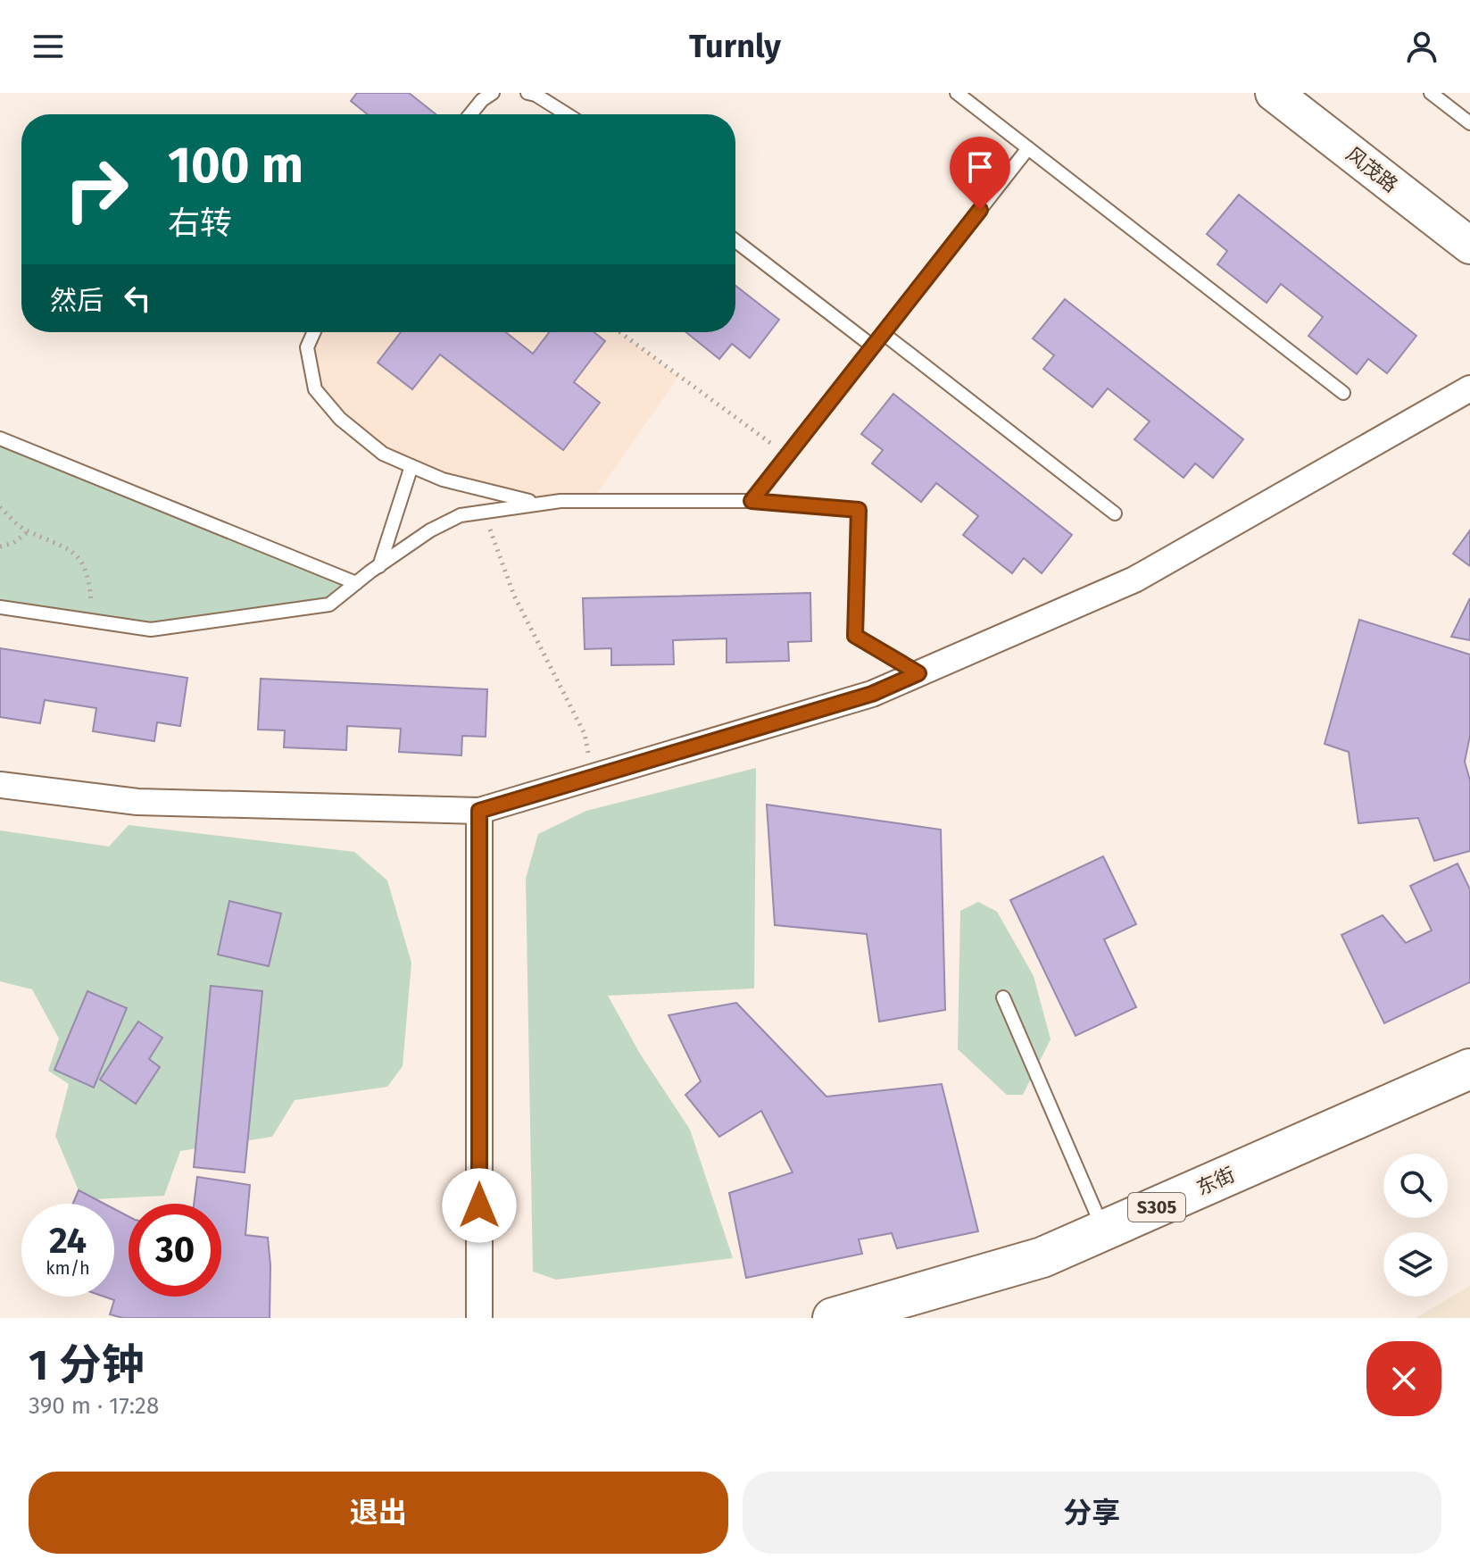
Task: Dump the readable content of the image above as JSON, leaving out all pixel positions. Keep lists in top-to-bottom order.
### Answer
{
  "streets": {
    "main road": ["东街", "S305"],
    "street": ["风茂路"]
  },
  "page": {
    "header": "Turnly",
    "turn": ["100 m", "右转"],
    "then": "然后",
    "speed": "24 km/h",
    "limit": "30",
    "heading": ["1 分钟", "390 m · 17:28"],
    "buttons": ["退出", "分享"]
  }
}
